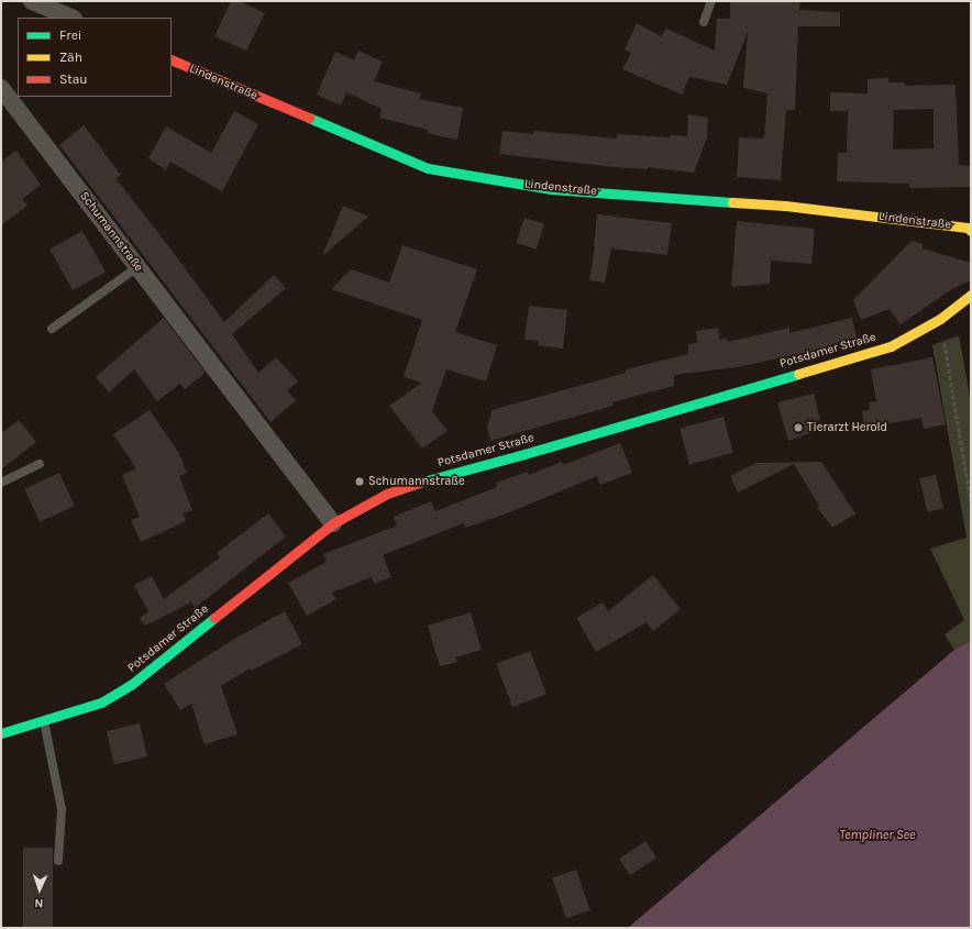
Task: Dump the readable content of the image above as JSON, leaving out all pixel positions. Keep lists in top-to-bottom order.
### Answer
{
  "streets": {
    "street": ["Lindenstraße", "Schumannstraße", "Potsdamer Straße"]
  },
  "crossings": [
    ["Schumannstraße", "Potsdamer Straße"]
  ],
  "water": ["Templiner See"],
  "places": ["Tierarzt Herold", "Schumannstraße"],
  "legend": ["Frei", "Zäh", "Stau"],
  "north": "bottom"
}
